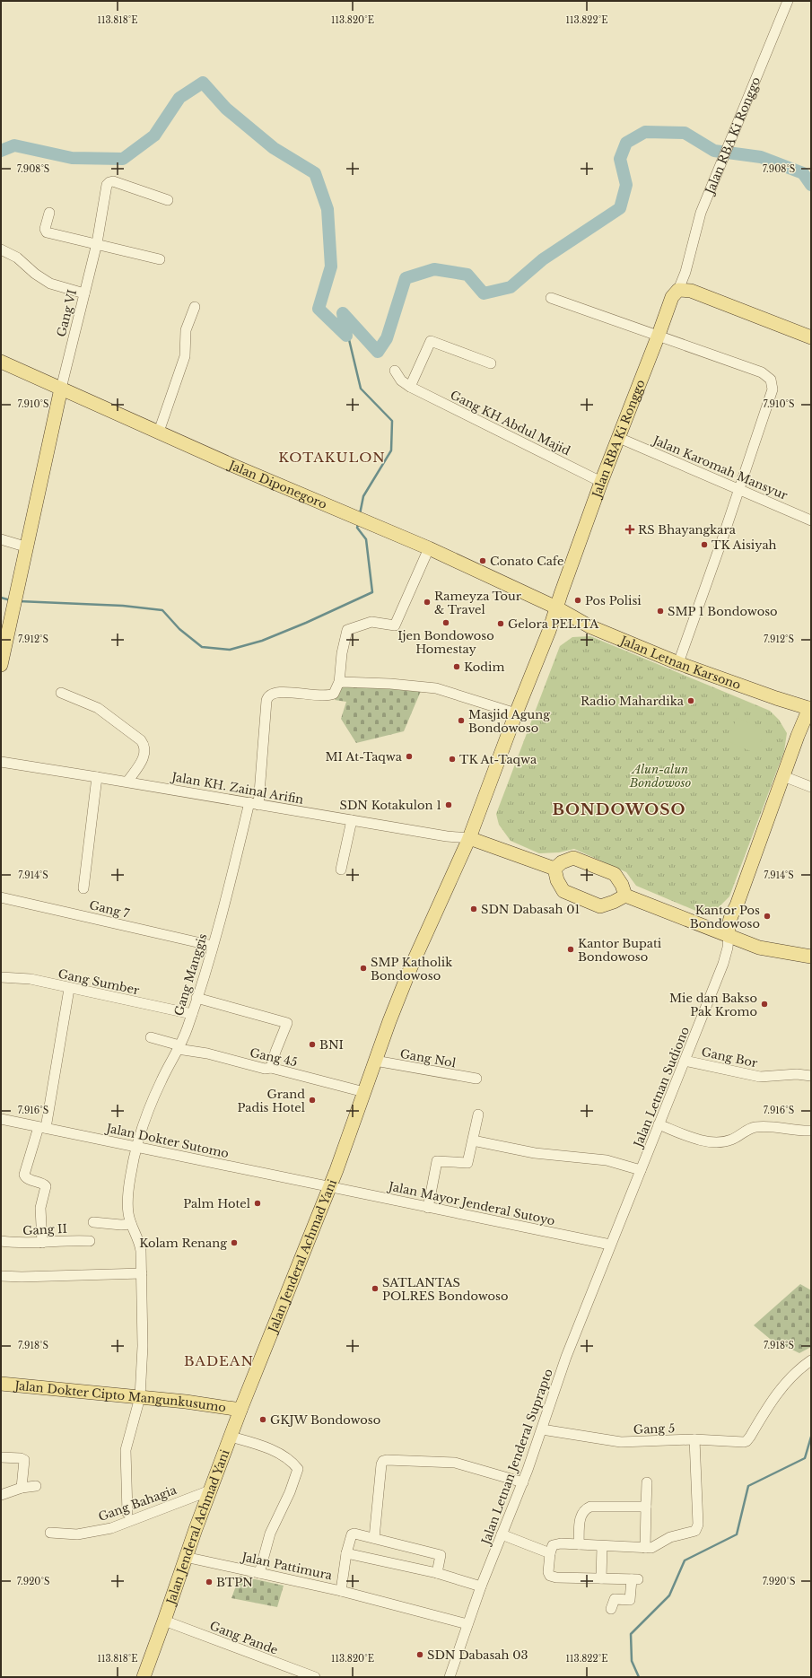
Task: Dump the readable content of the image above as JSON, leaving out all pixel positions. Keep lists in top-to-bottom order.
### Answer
{
  "streets": {
    "main road": [
      "Jalan RBA Ki Ronggo",
      "Jalan Diponegoro",
      "Jalan Letnan Karsono",
      "Jalan Jenderal Achmad Yani",
      "Jalan Dokter Cipto Mangunkusumo"
    ],
    "street": [
      "Gang VI",
      "Gang KH Abdul Majid",
      "Jalan Karomah Mansyur",
      "Jalan KH. Zainal Arifin",
      "Gang 7",
      "Gang Manggis",
      "Gang Sumber",
      "Gang 45",
      "Gang Bor",
      "Gang Nol",
      "Jalan Letnan Sudiono",
      "Jalan Dokter Sutomo",
      "Jalan Mayor Jenderal Sutoyo",
      "Gang II",
      "Gang 5",
      "Jalan Letnan Jenderal Suprapto",
      "Gang Bahagia",
      "Jalan Pattimura",
      "Gang Pande"
    ]
  },
  "crossings": [
    ["Jalan RBA Ki Ronggo", "Gang KH Abdul Majid"],
    ["Jalan RBA Ki Ronggo", "Jalan Karomah Mansyur"],
    ["Jalan RBA Ki Ronggo", "Jalan Diponegoro"],
    ["Jalan RBA Ki Ronggo", "Jalan Letnan Karsono"],
    ["Jalan RBA Ki Ronggo", "Jalan Jenderal Achmad Yani"],
    ["Gang VI", "Jalan Diponegoro"],
    ["Jalan Diponegoro", "Jalan Letnan Karsono"],
    ["Jalan KH. Zainal Arifin", "Gang Manggis"],
    ["Jalan KH. Zainal Arifin", "Jalan Jenderal Achmad Yani"],
    ["Gang 7", "Gang Manggis"],
    ["Gang Manggis", "Gang Sumber"],
    ["Gang Manggis", "Gang 45"],
    ["Gang Manggis", "Jalan Dokter Sutomo"],
    ["Gang Manggis", "Jalan Dokter Cipto Mangunkusumo"],
    ["Gang 45", "Jalan Jenderal Achmad Yani"],
    ["Gang Bor", "Jalan Letnan Sudiono"],
    ["Gang Nol", "Jalan Jenderal Achmad Yani"],
    ["Jalan Letnan Sudiono", "Jalan Mayor Jenderal Sutoyo"],
    ["Jalan Letnan Sudiono", "Jalan Letnan Jenderal Suprapto"],
    ["Jalan Dokter Sutomo", "Jalan Mayor Jenderal Sutoyo"],
    ["Jalan Dokter Sutomo", "Jalan Jenderal Achmad Yani"],
    ["Jalan Mayor Jenderal Sutoyo", "Jalan Jenderal Achmad Yani"],
    ["Jalan Mayor Jenderal Sutoyo", "Jalan Letnan Jenderal Suprapto"],
    ["Jalan Jenderal Achmad Yani", "Jalan Dokter Cipto Mangunkusumo"],
    ["Jalan Jenderal Achmad Yani", "Gang Bahagia"],
    ["Jalan Jenderal Achmad Yani", "Jalan Pattimura"],
    ["Jalan Jenderal Achmad Yani", "Gang Pande"],
    ["Gang 5", "Jalan Letnan Jenderal Suprapto"],
    ["Jalan Letnan Jenderal Suprapto", "Jalan Pattimura"]
  ],
  "districts": ["KOTAKULON", "BONDOWOSO", "BADEAN"],
  "parks": ["Alun-alun Bondowoso"],
  "places": {
    "health": ["RS Bhayangkara"],
    "other": [
      "TK Aisiyah",
      "Conato Cafe",
      "Pos Polisi",
      "Rameyza Tour & Travel",
      "SMP 1 Bondowoso",
      "Ijen Bondowoso Homestay",
      "Gelora PELITA",
      "Kodim",
      "Radio Mahardika",
      "Masjid Agung Bondowoso",
      "MI At-Taqwa",
      "TK At-Taqwa",
      "SDN Kotakulon 1",
      "SDN Dabasah 01",
      "Kantor Pos Bondowoso",
      "Kantor Bupati Bondowoso",
      "SMP Katholik Bondowoso",
      "Mie dan Bakso Pak Kromo",
      "BNI",
      "Grand Padis Hotel",
      "Palm Hotel",
      "Kolam Renang",
      "SATLANTAS POLRES Bondowoso",
      "GKJW Bondowoso",
      "BTPN",
      "SDN Dabasah 03"
    ]
  },
  "coordinates": [
    "113.818°E",
    "113.820°E",
    "113.822°E",
    "7.908°S",
    "7.910°S",
    "7.912°S",
    "7.914°S",
    "7.916°S",
    "7.918°S",
    "7.920°S"
  ]
}
